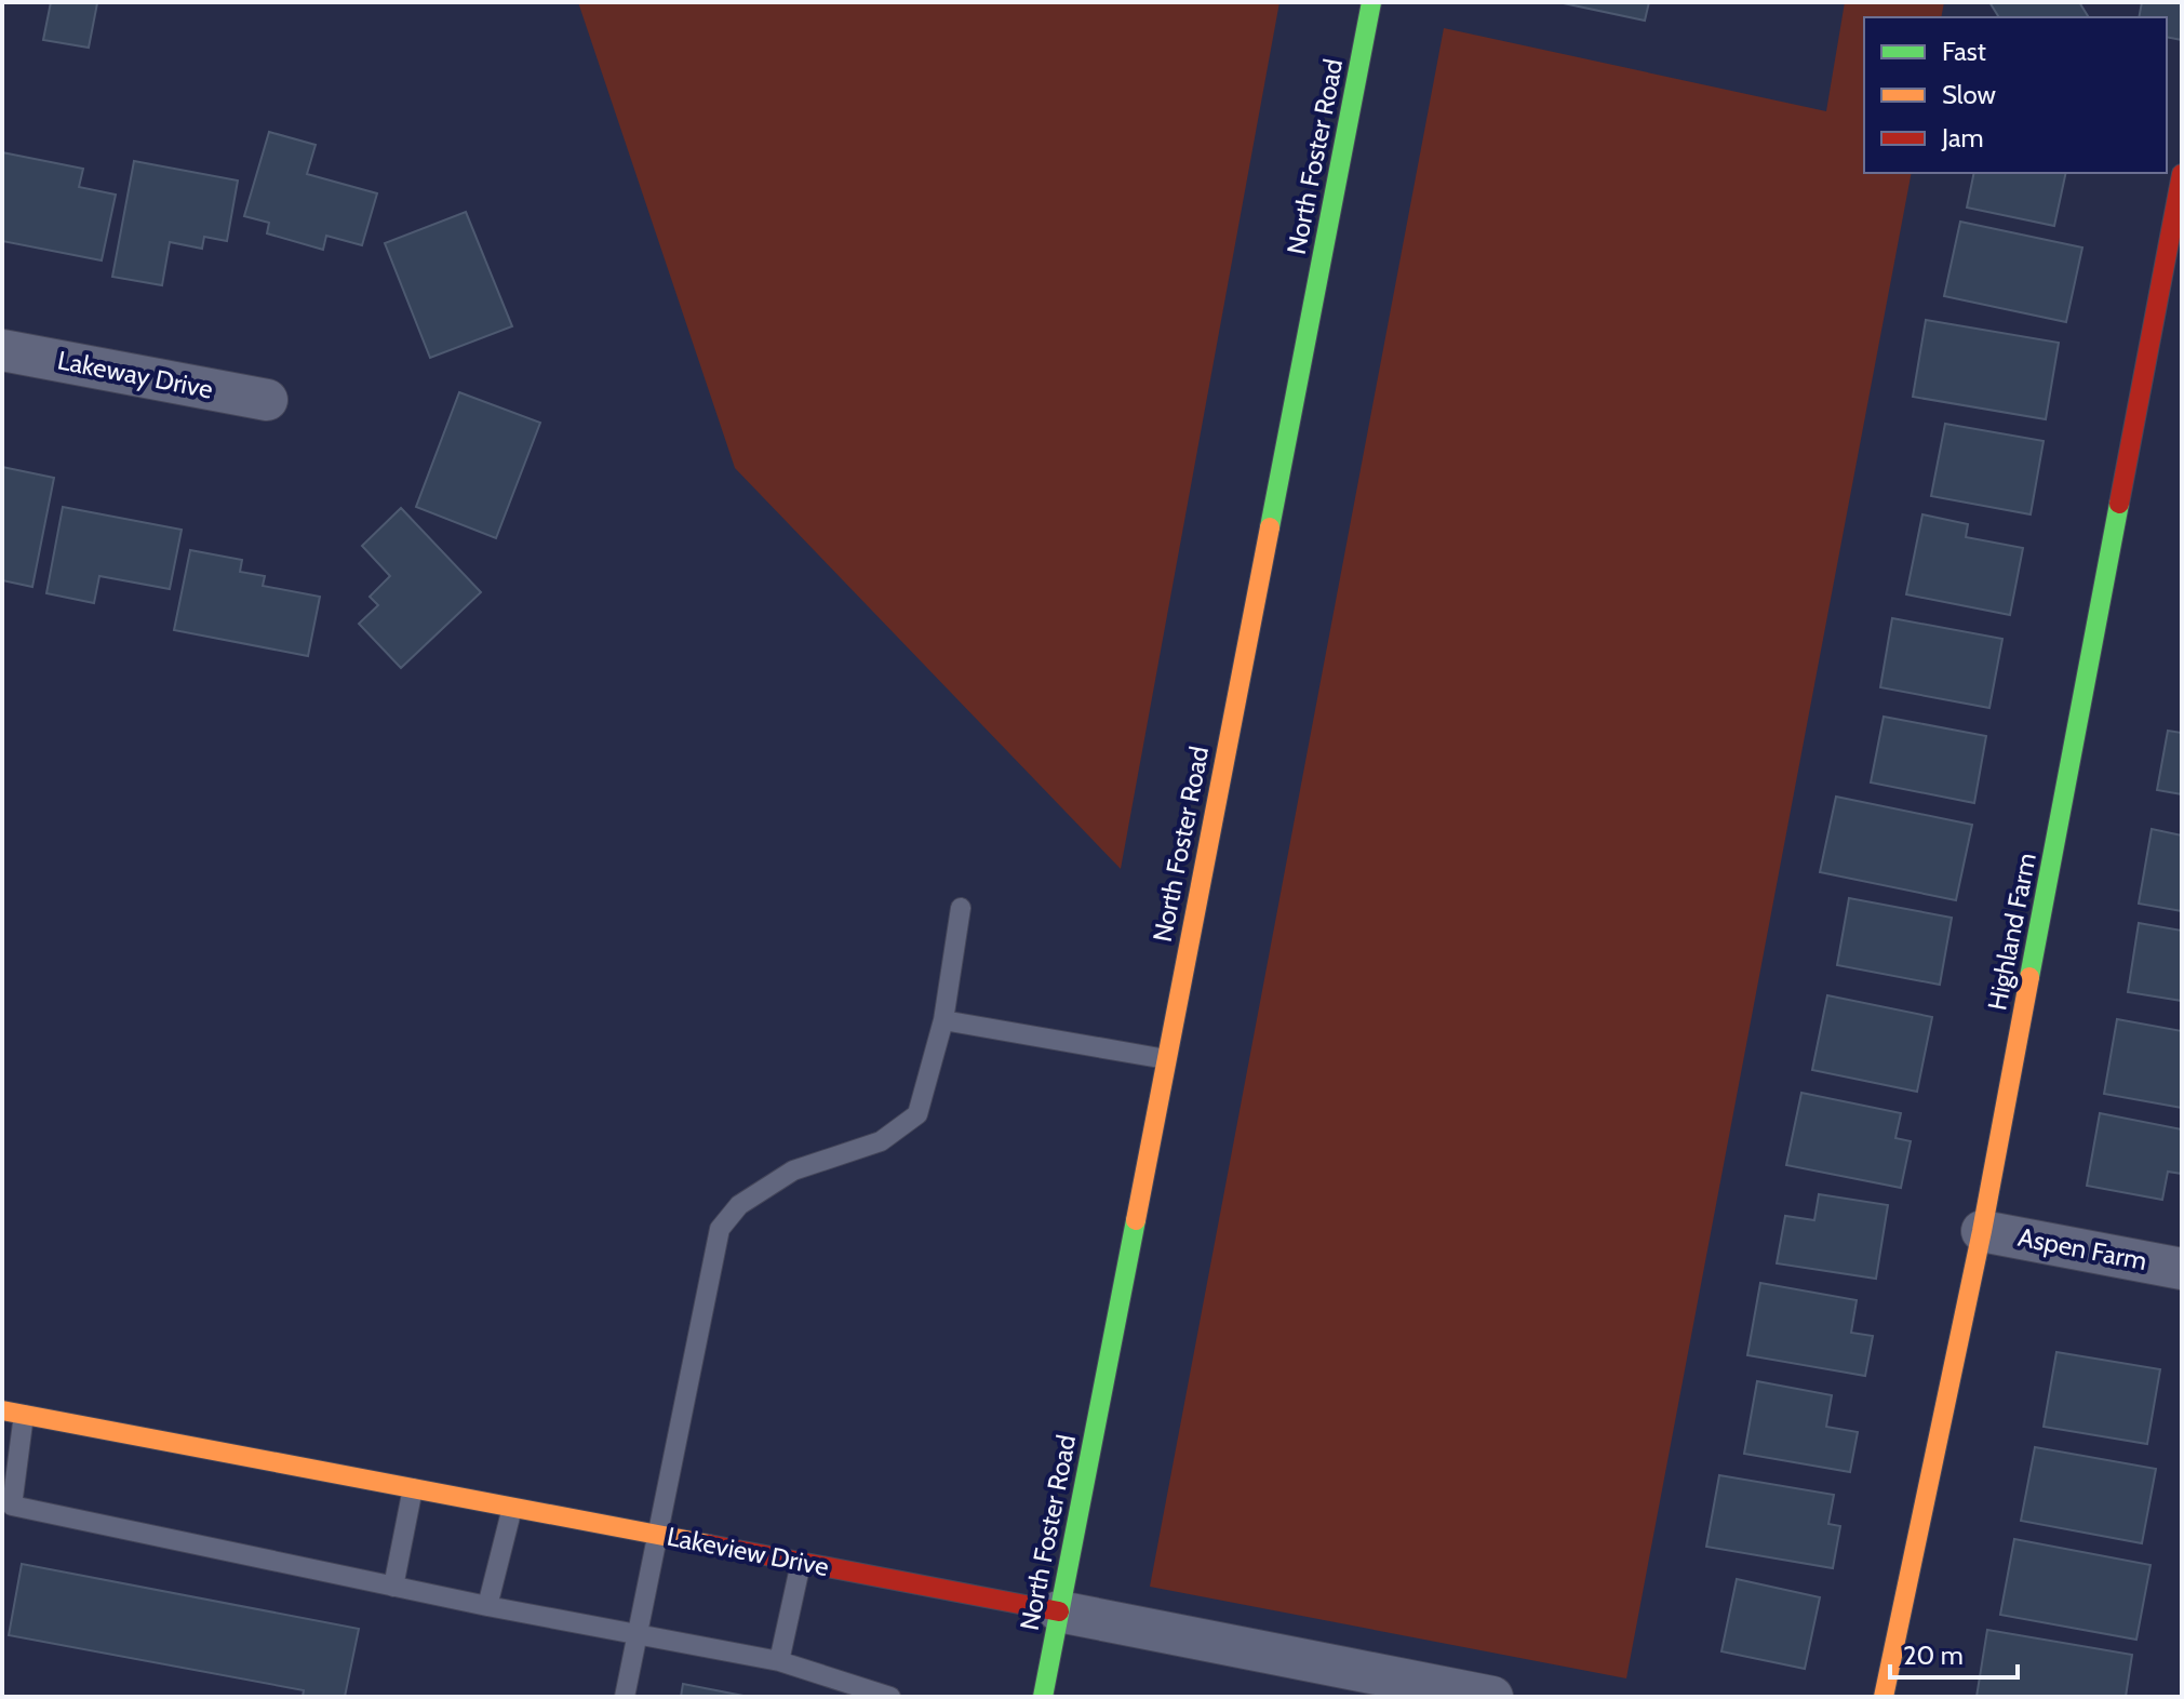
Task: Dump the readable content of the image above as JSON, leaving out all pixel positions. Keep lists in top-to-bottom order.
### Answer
{
  "streets": {
    "street": [
      "North Foster Road",
      "Lakeway Drive",
      "Highland Farm",
      "Aspen Farm",
      "Lakeview Drive"
    ]
  },
  "crossings": [
    ["North Foster Road", "Lakeview Drive"],
    ["Highland Farm", "Aspen Farm"]
  ],
  "legend": ["Fast", "Slow", "Jam"],
  "scale_bar": "20 m"
}
